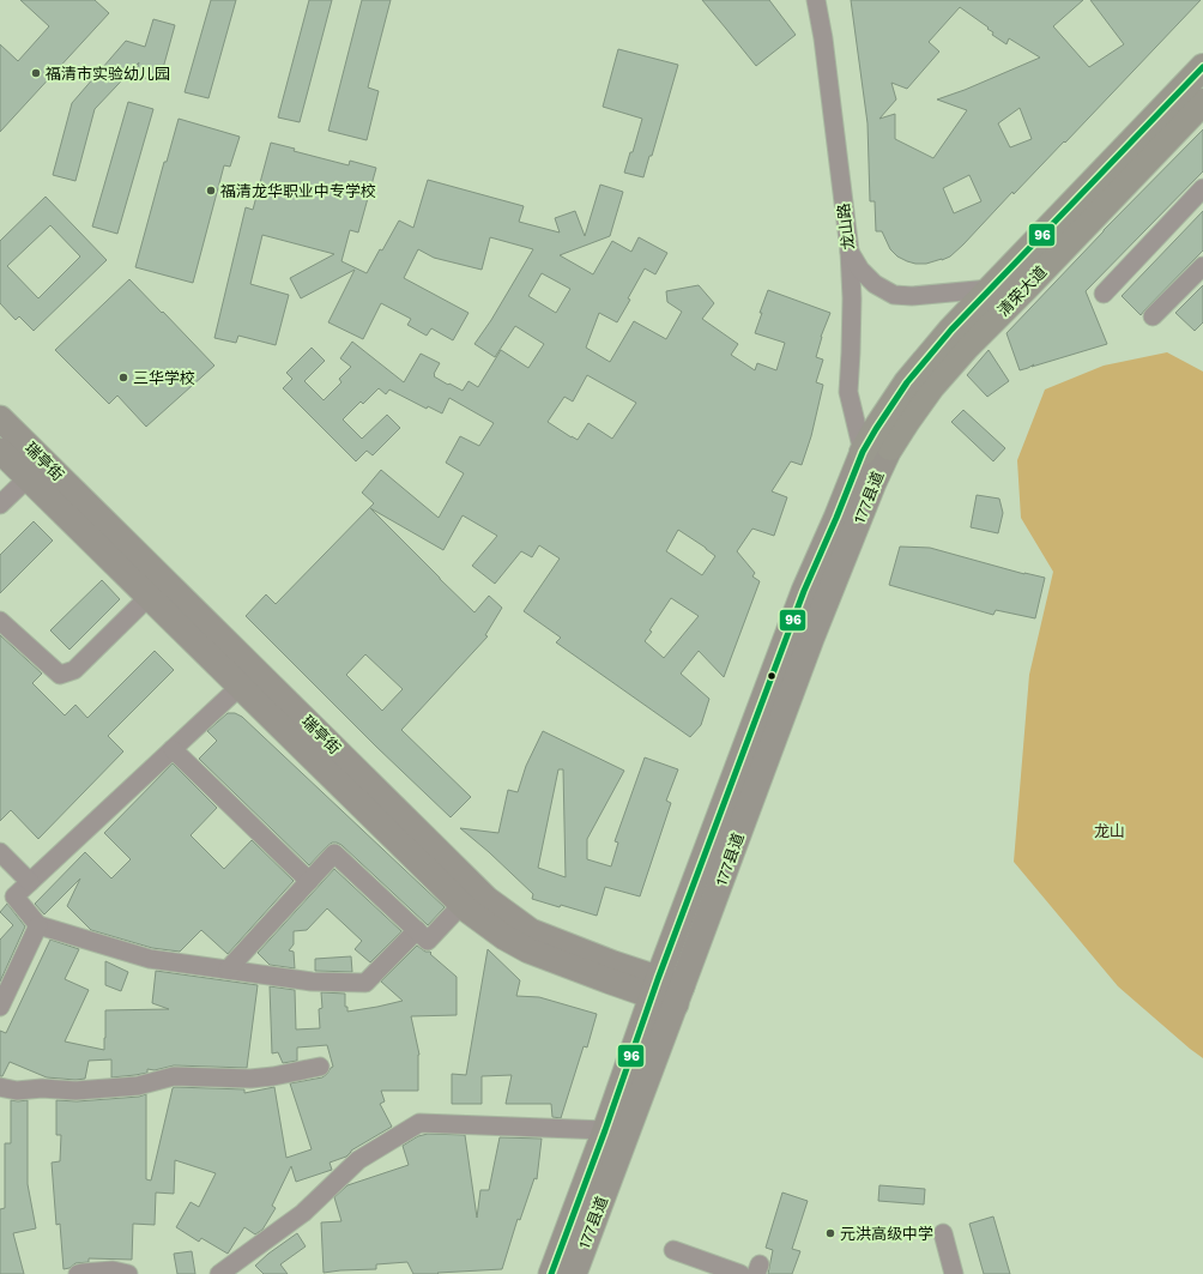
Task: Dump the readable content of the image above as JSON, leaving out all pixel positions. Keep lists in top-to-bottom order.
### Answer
{
  "streets": {
    "main road": ["清荣大道", "瑞亭街", "177县道"],
    "street": ["龙山路"]
  },
  "crossings": [
    ["龙山路", "清荣大道"],
    ["龙山路", "177县道"],
    ["清荣大道", "177县道"],
    ["瑞亭街", "177县道"]
  ],
  "parks": ["龙山"],
  "places": [
    "福清市实验幼儿园",
    "福清龙华职业中专学校",
    "三华学校",
    "元洪高级中学"
  ],
  "lines": ["transit line 96"]
}
